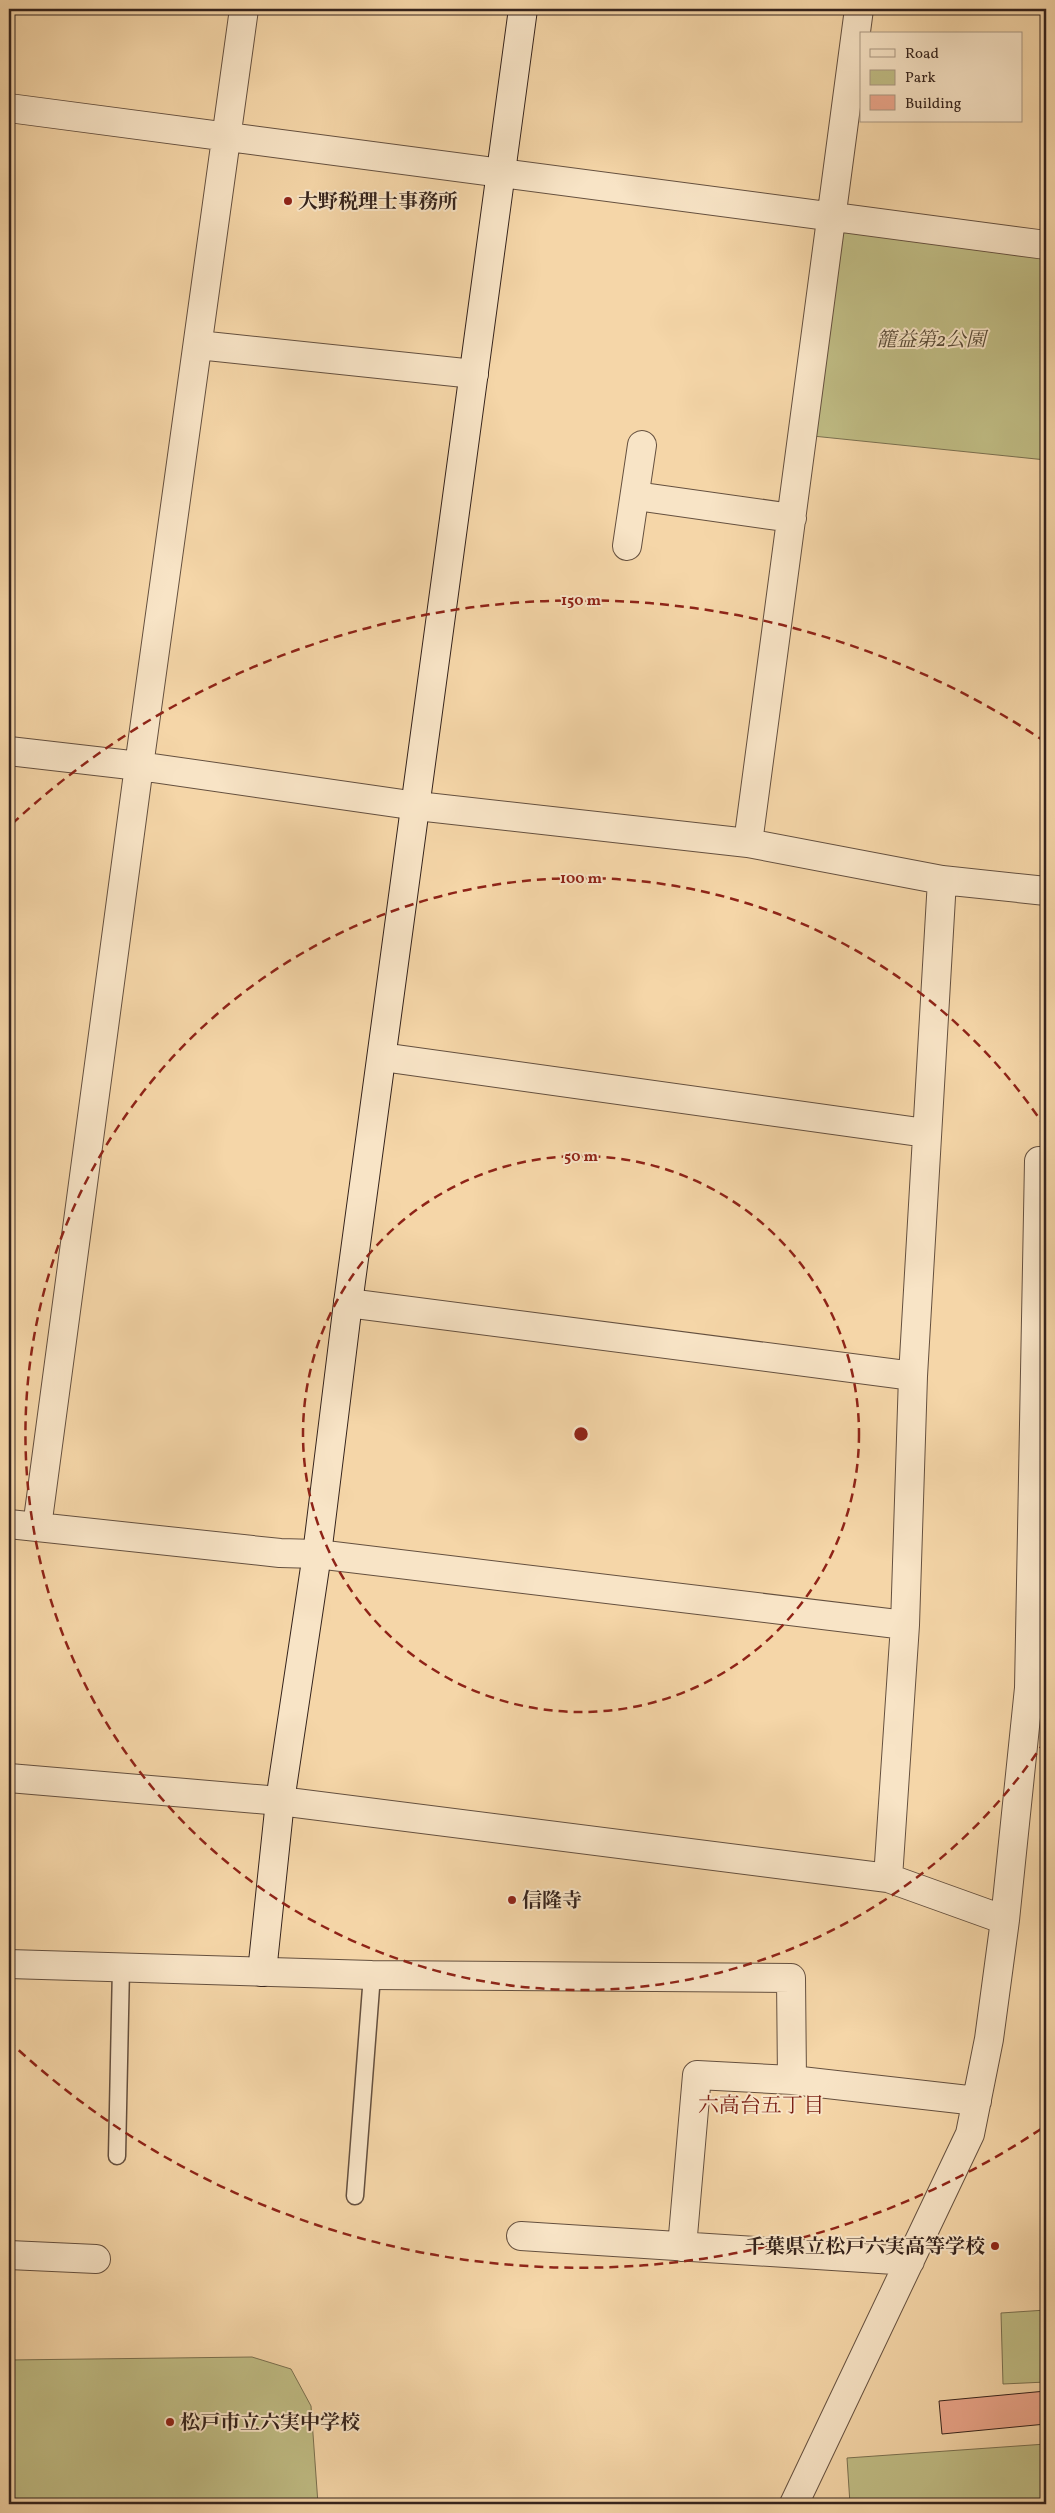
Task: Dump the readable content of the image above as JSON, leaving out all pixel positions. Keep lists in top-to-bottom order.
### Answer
{
  "districts": ["六高台五丁目"],
  "parks": ["籠益第2公園"],
  "places": [
    "大野税理士事務所",
    "信隆寺",
    "千葉県立松戸六実高等学校",
    "松戸市立六実中学校"
  ],
  "legend": ["Road", "Park", "Building"],
  "rings": ["150 m", "100 m", "50 m"]
}
